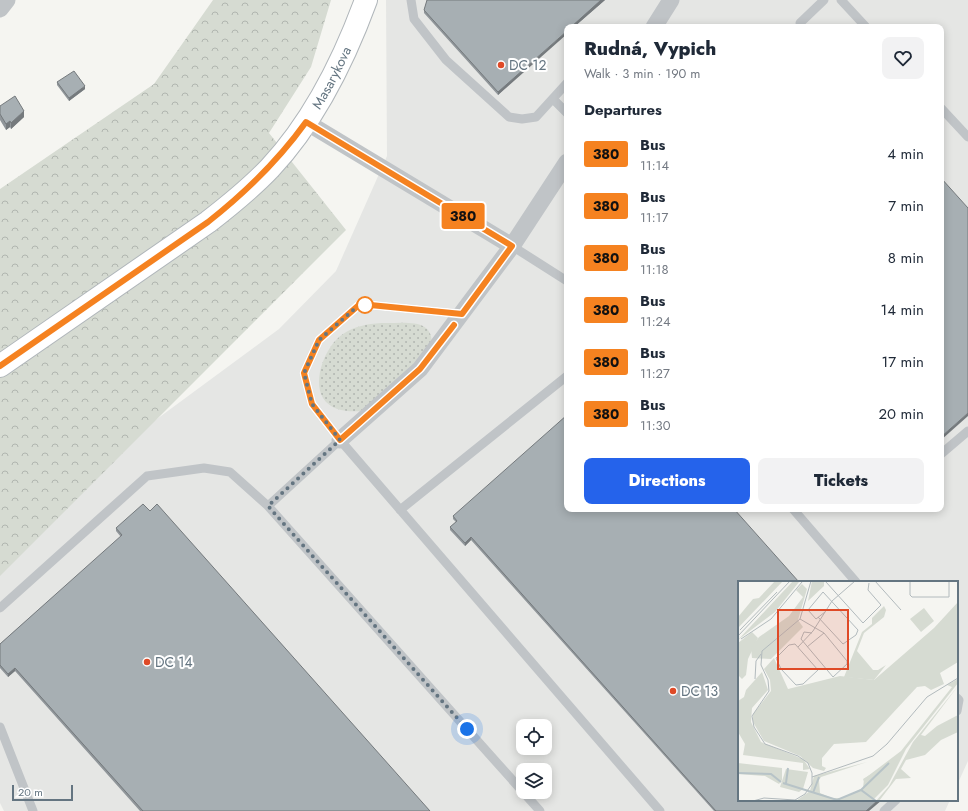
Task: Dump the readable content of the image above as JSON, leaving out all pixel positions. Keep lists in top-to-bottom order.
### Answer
{
  "streets": {
    "main road": ["Masarykova"]
  },
  "places": ["DC 12", "DC 14", "DC 13"],
  "lines": ["bus line 380"],
  "scale_bar": "20 m",
  "page": {
    "on_map": "380",
    "heading": [
      ["Rudná, Vypich", "Walk · 3 min · 190 m"],
      "Departures"
    ],
    "list": [
      {
        "mark": "380",
        "name": "Bus",
        "note": "11:14",
        "value": "4 min"
      },
      {
        "mark": "380",
        "name": "Bus",
        "note": "11:17",
        "value": "7 min"
      },
      {
        "mark": "380",
        "name": "Bus",
        "note": "11:18",
        "value": "8 min"
      },
      {
        "mark": "380",
        "name": "Bus",
        "note": "11:24",
        "value": "14 min"
      },
      {
        "mark": "380",
        "name": "Bus",
        "note": "11:27",
        "value": "17 min"
      },
      {
        "mark": "380",
        "name": "Bus",
        "note": "11:30",
        "value": "20 min"
      }
    ],
    "buttons": ["Directions", "Tickets"],
    "scale": "20 m"
  }
}
